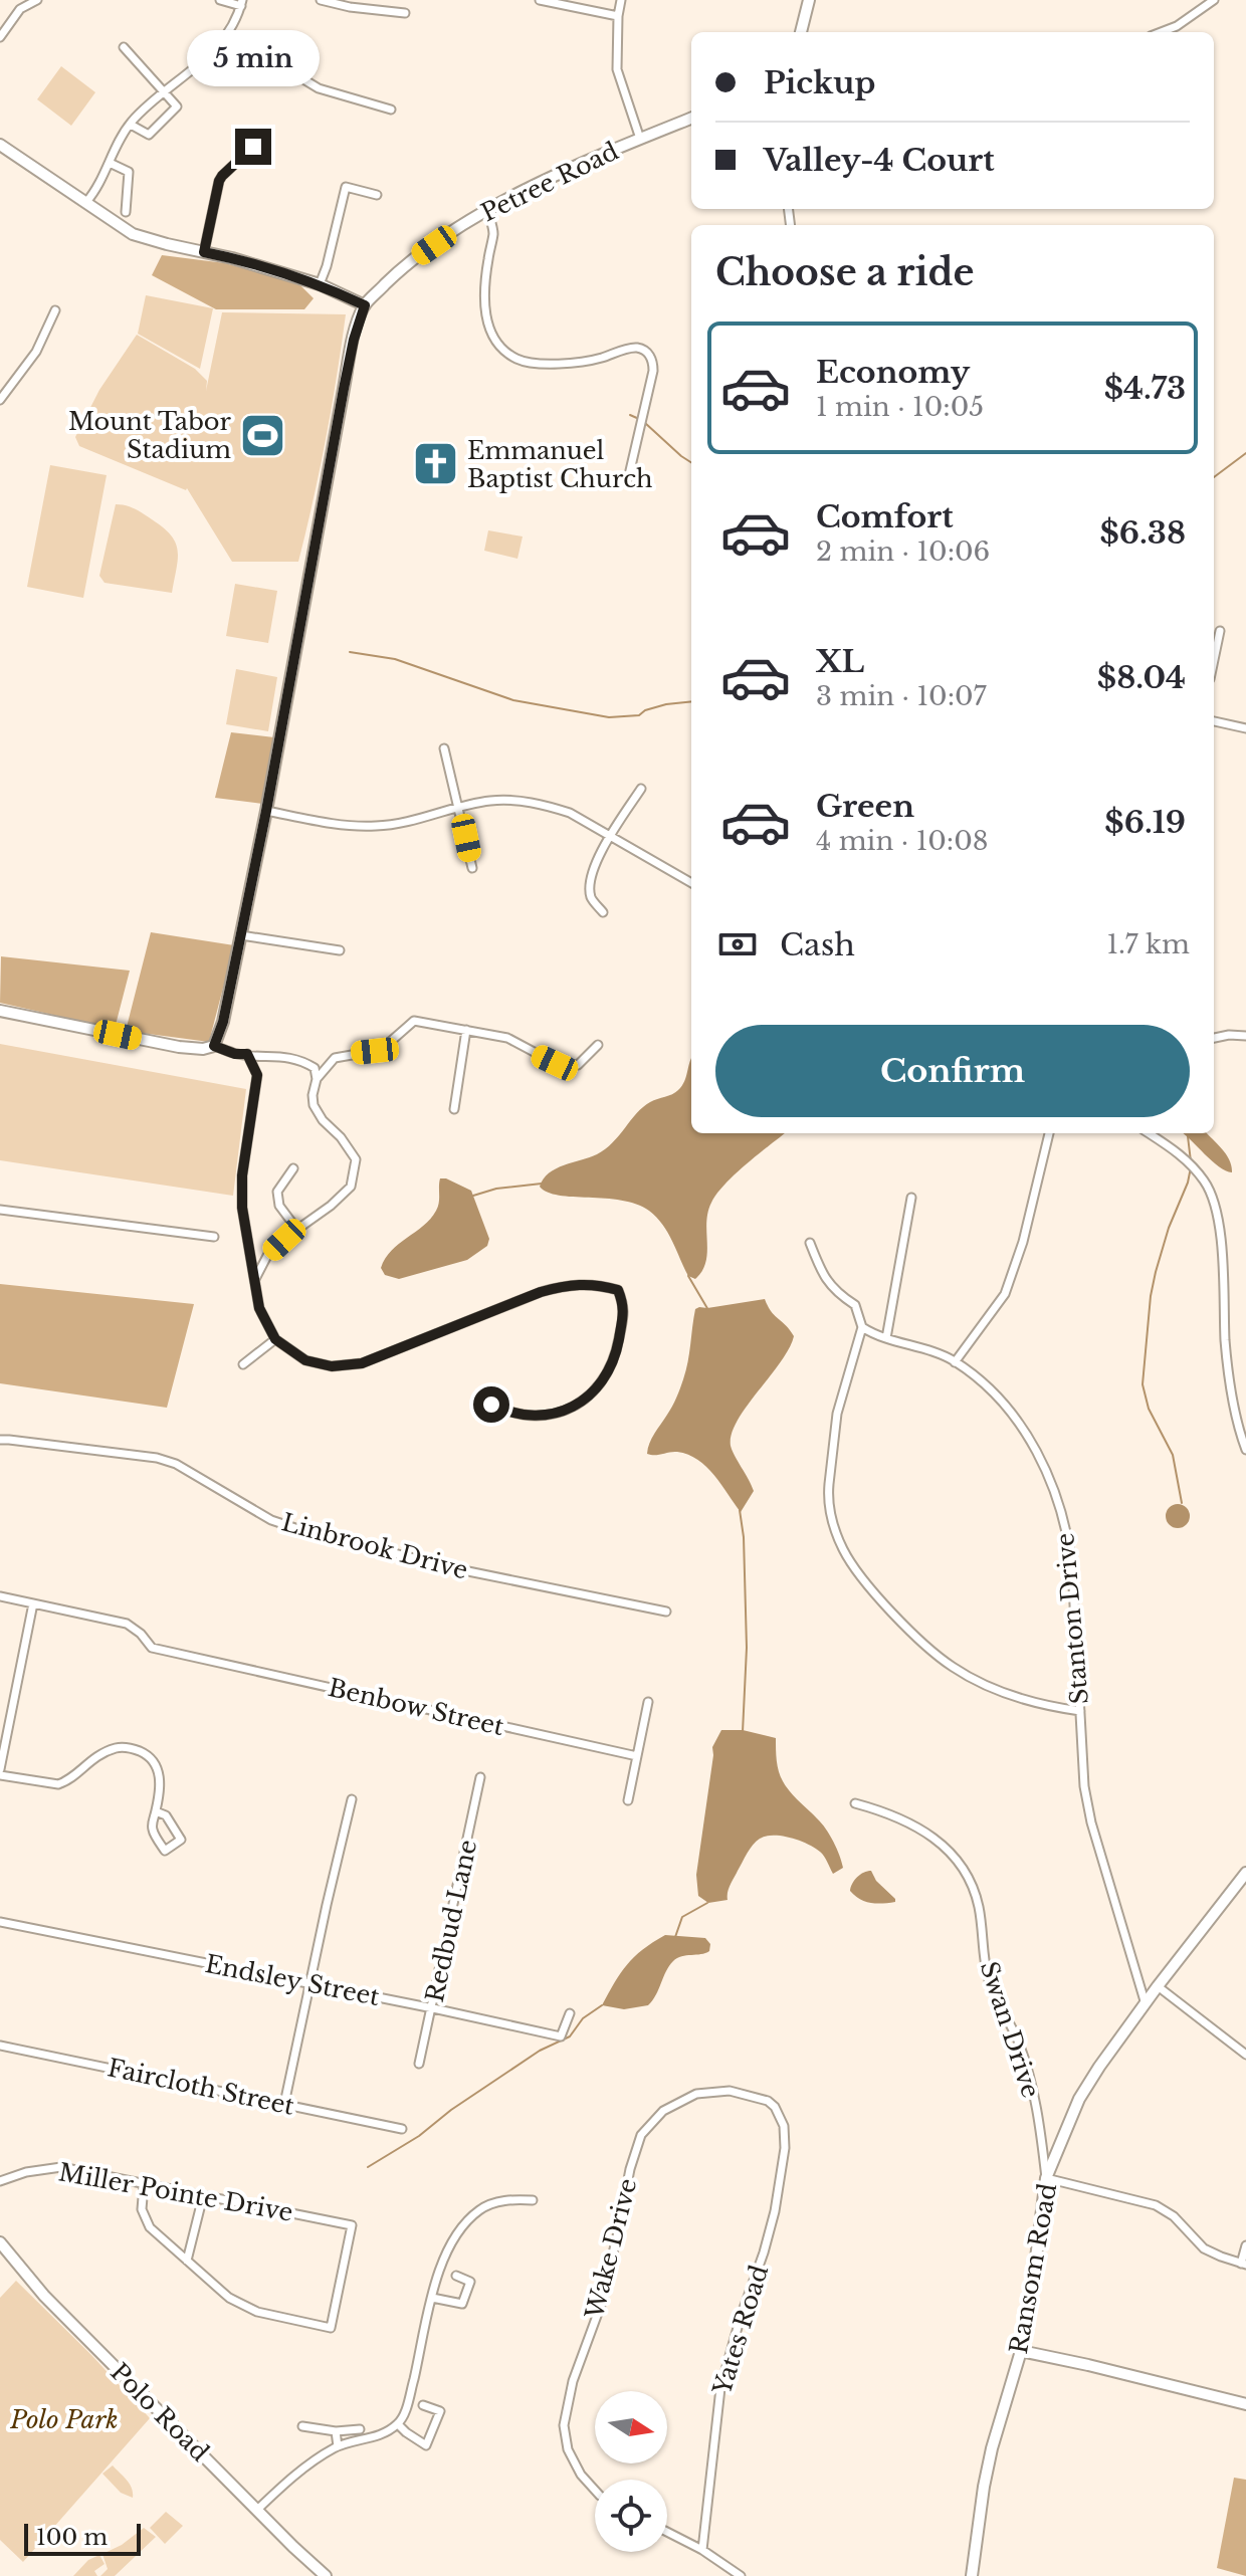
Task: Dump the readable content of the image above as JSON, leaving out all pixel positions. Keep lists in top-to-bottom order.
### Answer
{
  "streets": {
    "street": [
      "Petree Road",
      "Linbrook Drive",
      "Stanton Drive",
      "Benbow Street",
      "Redbud Lane",
      "Endsley Street",
      "Swan Drive",
      "Faircloth Street",
      "Miller Pointe Drive",
      "Wake Drive",
      "Ransom Road",
      "Yates Road",
      "Polo Road"
    ]
  },
  "crossings": [
    ["Stanton Drive", "Ransom Road"],
    ["Redbud Lane", "Endsley Street"],
    ["Swan Drive", "Ransom Road"],
    ["Wake Drive", "Yates Road"]
  ],
  "parks": ["Polo Park"],
  "places": {
    "sports": ["Mount Tabor Stadium"],
    "church": ["Emmanuel Baptist Church"]
  },
  "scale_bar": "100 m",
  "north": "right",
  "page": {
    "bubble": "5 min",
    "banner": ["Pickup", "Valley-4 Court"],
    "heading": "Choose a ride",
    "list": [
      {
        "name": "Economy",
        "note": "1 min · 10:05",
        "value": "$4.73"
      },
      {
        "name": "Comfort",
        "note": "2 min · 10:06",
        "value": "$6.38"
      },
      {
        "name": "XL",
        "note": "3 min · 10:07",
        "value": "$8.04"
      },
      {
        "name": "Green",
        "note": "4 min · 10:08",
        "value": "$6.19"
      }
    ],
    "pay": ["Cash", "1.7 km"],
    "buttons": "Confirm",
    "scale": "100 m"
  }
}
